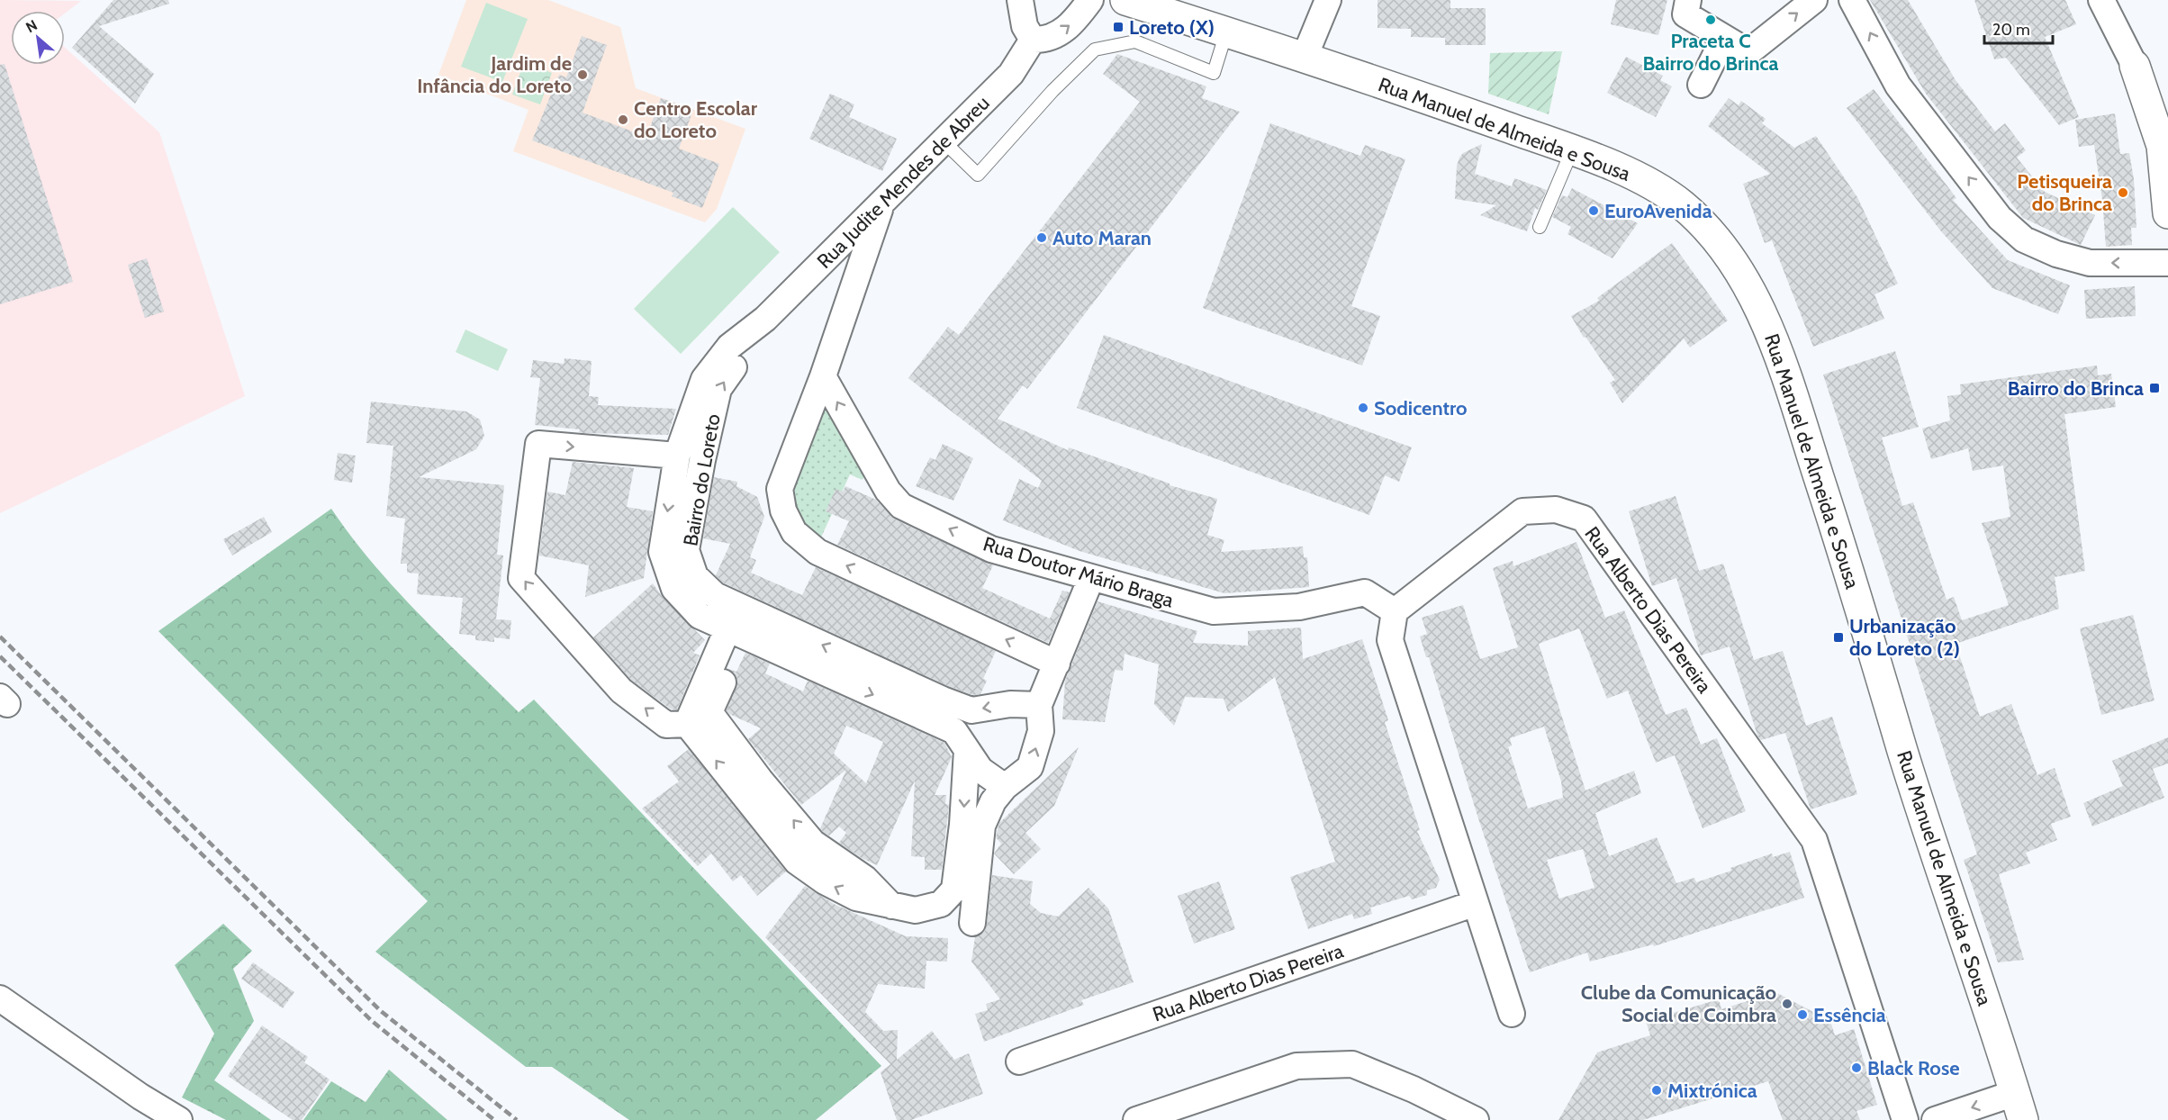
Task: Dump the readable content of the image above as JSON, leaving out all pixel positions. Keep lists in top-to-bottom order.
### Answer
{
  "streets": {
    "main road": ["Rua Manuel de Almeida e Sousa"],
    "street": [
      "Rua Judite Mendes de Abreu",
      "Bairro do Loreto",
      "Rua Doutor Mário Braga",
      "Rua Alberto Dias Pereira"
    ]
  },
  "crossings": [
    ["Rua Judite Mendes de Abreu", "Bairro do Loreto"],
    ["Rua Doutor Mário Braga", "Rua Alberto Dias Pereira"]
  ],
  "one_way": ["Rua Doutor Mário Braga"],
  "places": {
    "other": [
      "Praceta C Bairro do Brinca",
      "Jardim de Infância do Loreto",
      "Centro Escolar do Loreto",
      "Petisqueira do Brinca",
      "EuroAvenida",
      "Auto Maran",
      "Sodicentro",
      "Clube da Comunicação Social de Coimbra",
      "Essência",
      "Black Rose",
      "Mixtrónica"
    ],
    "transit": ["Loreto (X)", "Bairro do Brinca", "Urbanização do Loreto (2)"]
  },
  "scale_bar": "20 m",
  "north": "top left"
}
